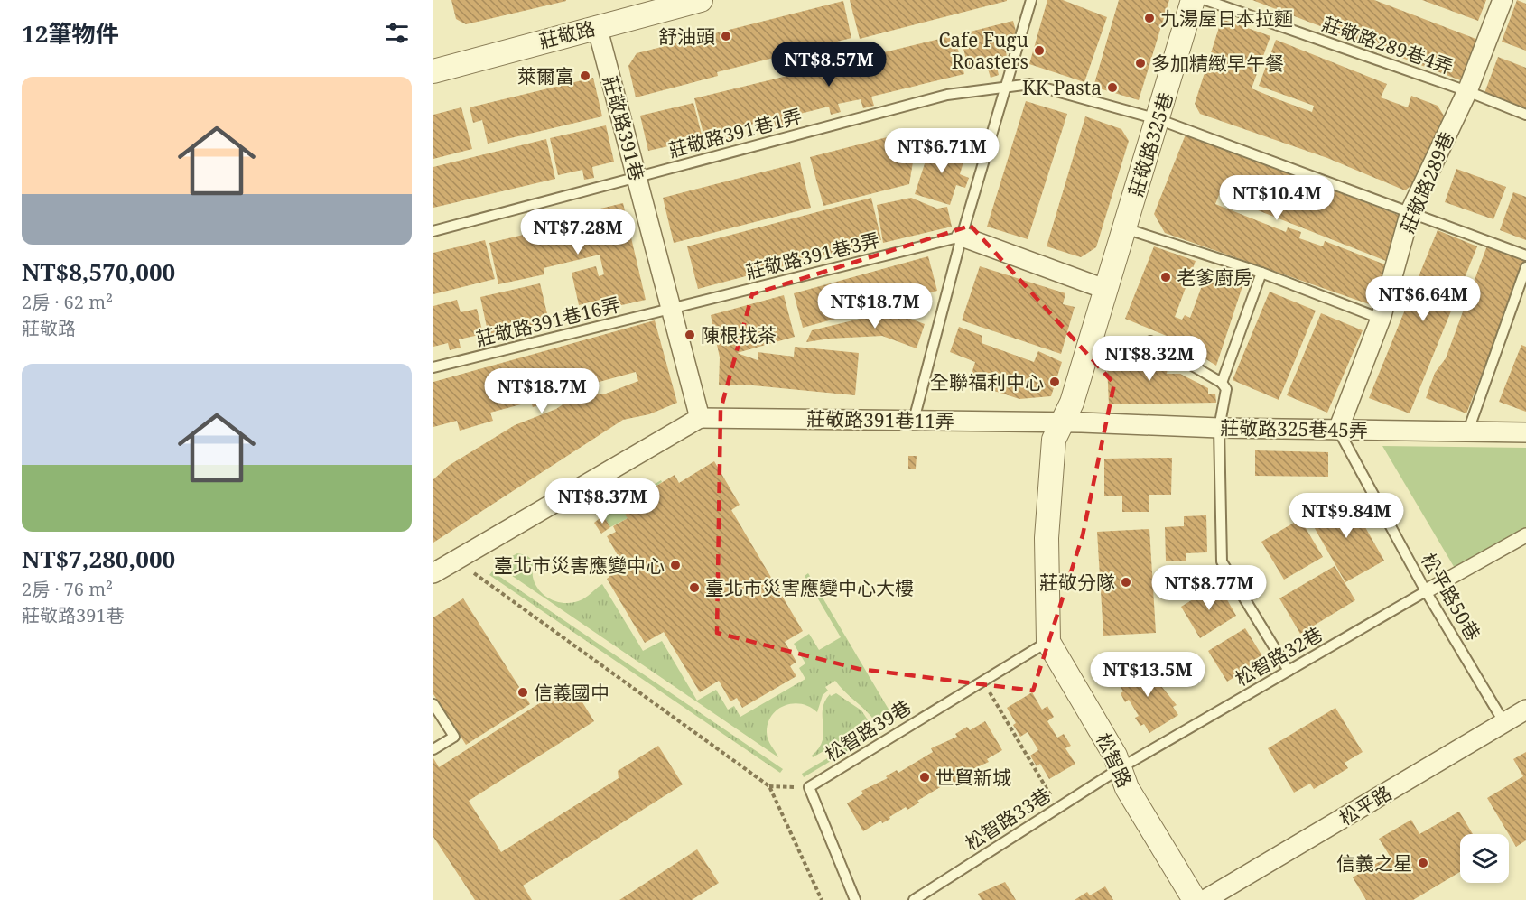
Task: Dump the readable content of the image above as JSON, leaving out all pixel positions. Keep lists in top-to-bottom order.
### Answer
{
  "streets": {
    "street": [
      "莊敬路",
      "莊敬路391巷",
      "莊敬路325巷",
      "莊敬路289巷",
      "莊敬路391巷11弄",
      "莊敬路325巷45弄",
      "松智路",
      "松平路"
    ],
    "lane": [
      "莊敬路289巷4弄",
      "莊敬路391巷1弄",
      "莊敬路391巷3弄",
      "莊敬路391巷16弄",
      "松平路50巷",
      "松智路32巷",
      "松智路39巷",
      "松智路33巷"
    ]
  },
  "crossings": [
    ["莊敬路", "莊敬路391巷"],
    ["莊敬路289巷4弄", "莊敬路289巷"],
    ["莊敬路391巷", "莊敬路391巷1弄"],
    ["莊敬路391巷", "莊敬路391巷3弄"],
    ["莊敬路391巷", "莊敬路391巷16弄"],
    ["莊敬路391巷", "莊敬路391巷11弄"],
    ["莊敬路391巷1弄", "莊敬路325巷"],
    ["莊敬路391巷1弄", "莊敬路289巷"],
    ["莊敬路325巷", "莊敬路391巷11弄"],
    ["莊敬路325巷", "莊敬路325巷45弄"],
    ["莊敬路325巷", "松智路"],
    ["莊敬路289巷", "莊敬路325巷45弄"],
    ["莊敬路289巷", "松平路50巷"],
    ["莊敬路391巷3弄", "莊敬路391巷16弄"],
    ["莊敬路391巷11弄", "莊敬路325巷45弄"],
    ["莊敬路391巷11弄", "松智路"],
    ["莊敬路325巷45弄", "松平路50巷"],
    ["莊敬路325巷45弄", "松智路"],
    ["松平路50巷", "松智路32巷"],
    ["松平路50巷", "松平路"],
    ["松智路32巷", "松智路"],
    ["松智路32巷", "松智路33巷"],
    ["松智路39巷", "松智路"],
    ["松智路", "松智路33巷"]
  ],
  "places": [
    "九湯屋日本拉麵",
    "舒油頭",
    "Cafe Fugu Roasters",
    "多加精緻早午餐",
    "萊爾富",
    "KK Pasta",
    "老爹廚房",
    "陳根找茶",
    "全聯福利中心",
    "臺北市災害應變中心",
    "莊敬分隊",
    "臺北市災害應變中心大樓",
    "信義國中",
    "世貿新城",
    "信義之星"
  ],
  "page": {
    "heading": "12筆物件",
    "price": [
      "NT$8.57M",
      "NT$6.71M",
      "NT$10.4M",
      "NT$7.28M",
      "NT$6.64M",
      "NT$18.7M",
      "NT$8.32M",
      "NT$18.7M",
      "NT$8.37M",
      "NT$9.84M",
      "NT$8.77M",
      "NT$13.5M"
    ],
    "list": [
      {
        "name": "NT$8,570,000",
        "note": "2房 · 62 m² · 莊敬路"
      },
      {
        "name": "NT$7,280,000",
        "note": "2房 · 76 m² · 莊敬路391巷"
      }
    ]
  }
}
